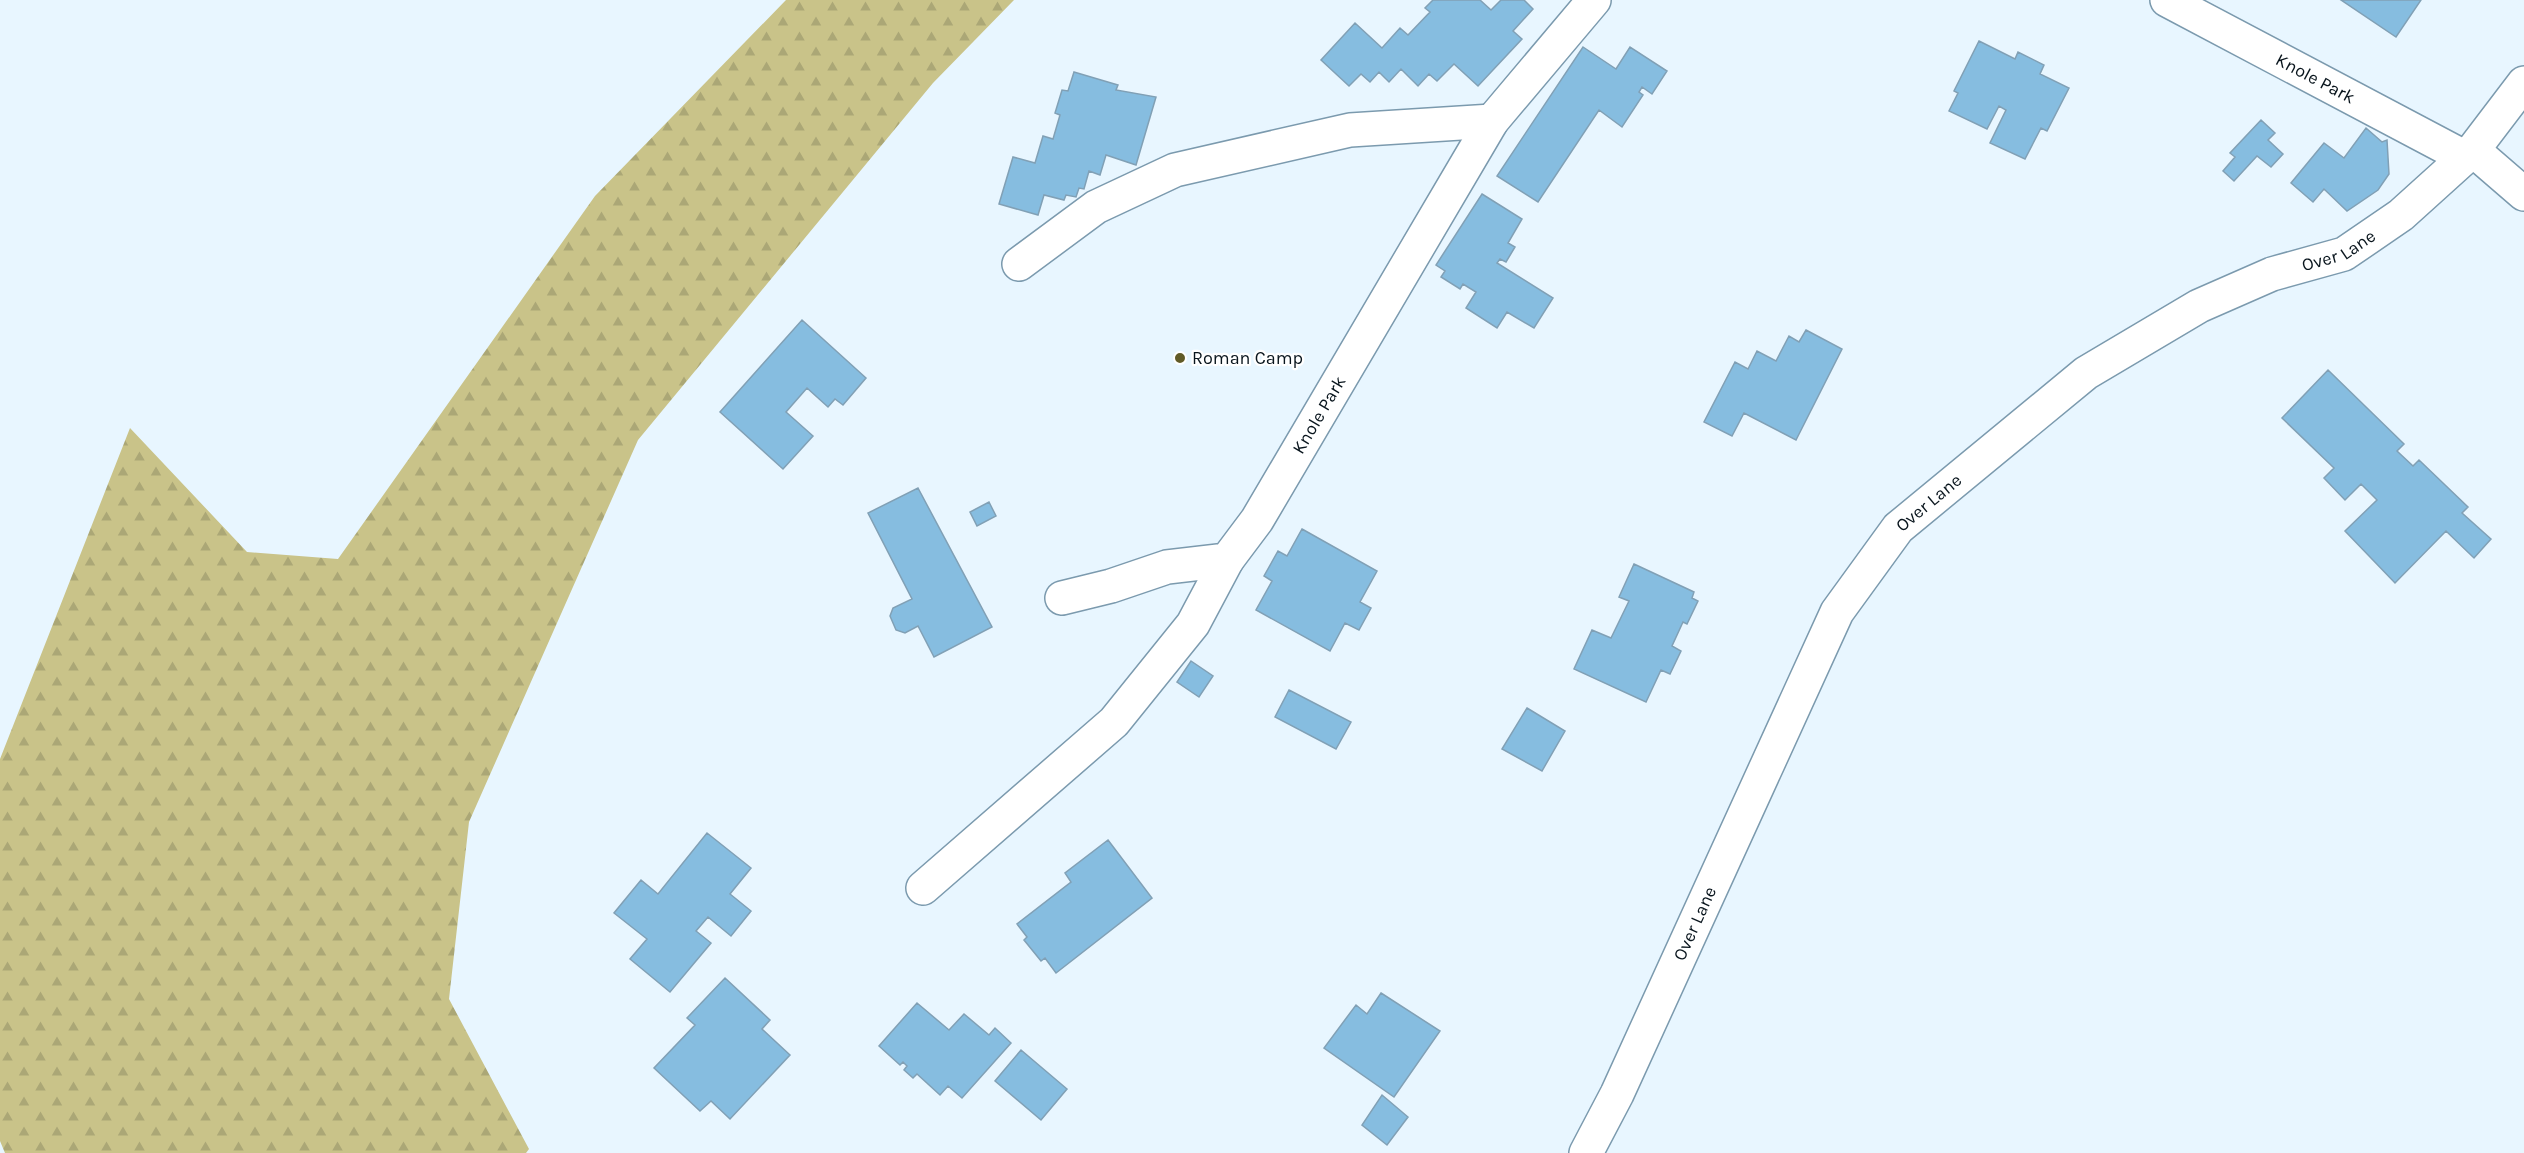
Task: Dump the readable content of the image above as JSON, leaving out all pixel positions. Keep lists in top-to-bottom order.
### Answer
{
  "streets": {
    "street": ["Knole Park", "Over Lane"]
  },
  "crossings": [
    ["Knole Park", "Over Lane"]
  ],
  "places": ["Roman Camp"]
}
